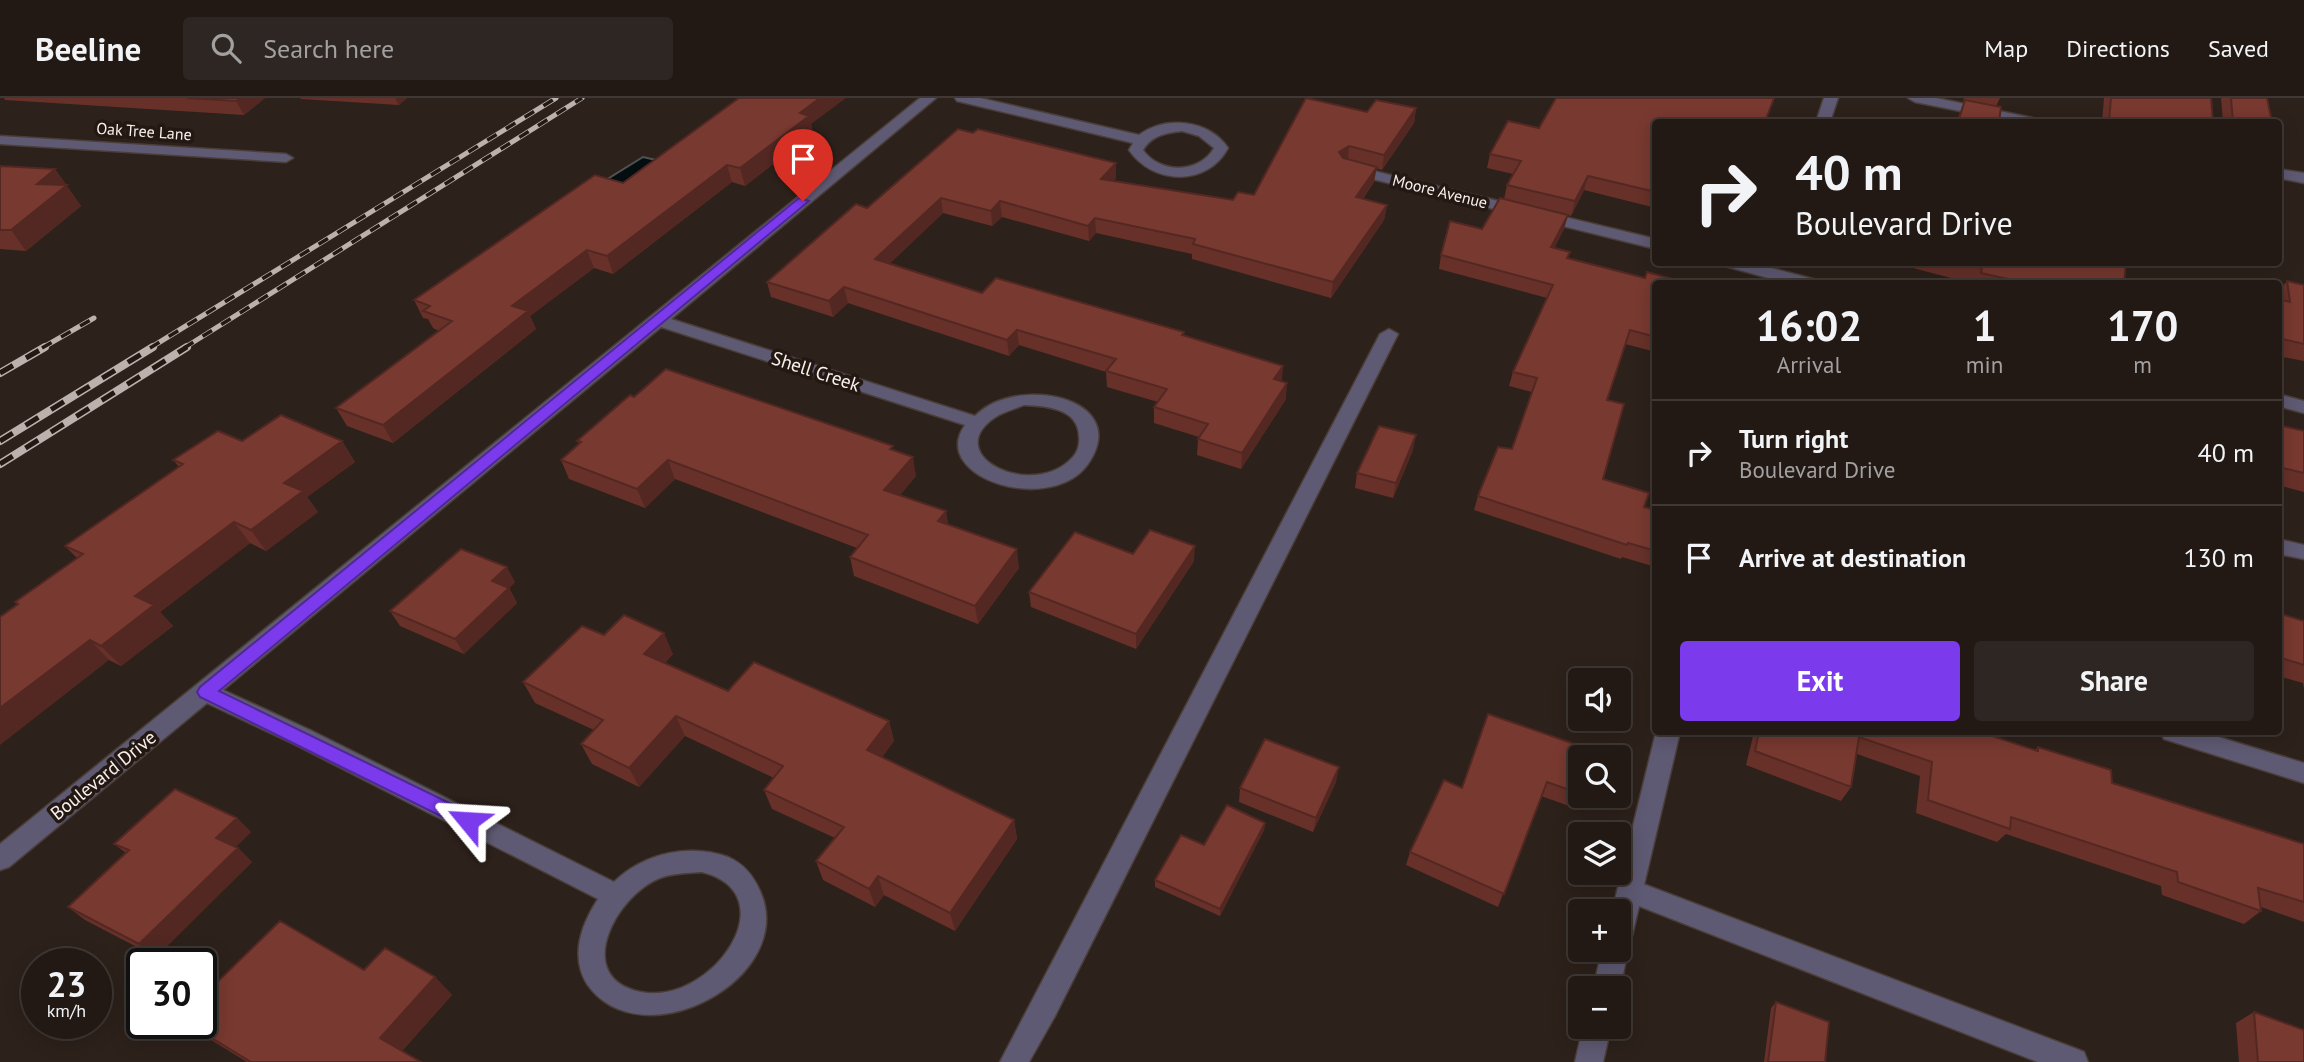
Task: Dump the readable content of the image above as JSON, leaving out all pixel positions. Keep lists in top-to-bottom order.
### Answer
{
  "streets": {
    "street": [
      "Oak Tree Lane",
      "Moore Avenue",
      "Shell Creek",
      "Boulevard Drive"
    ]
  },
  "crossings": [
    ["Shell Creek", "Boulevard Drive"]
  ],
  "page": {
    "header": "Beeline",
    "search": "Search here",
    "nav": ["Map", "Directions", "Saved"],
    "turn": ["40 m", "Boulevard Drive"],
    "eta": [
      "16:02",
      "Arrival",
      "1",
      "min",
      "170",
      "m"
    ],
    "list": [
      {
        "name": "Turn right",
        "note": "Boulevard Drive",
        "value": "40 m"
      },
      {
        "name": "Arrive at destination",
        "value": "130 m"
      }
    ],
    "buttons": ["Exit", "Share"],
    "map_buttons": ["+", "−"],
    "speed": "23 km/h",
    "limit": "30"
  }
}
